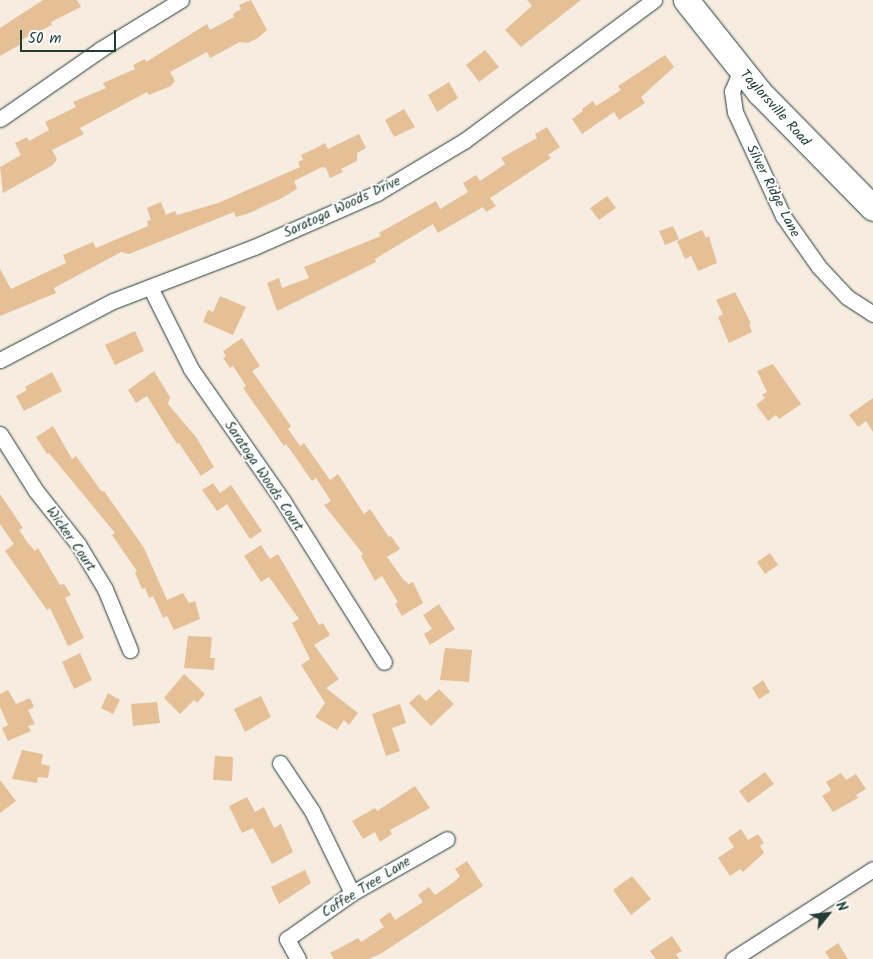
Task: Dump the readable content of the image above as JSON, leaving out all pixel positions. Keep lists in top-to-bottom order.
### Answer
{
  "streets": {
    "main road": ["Taylorsville Road"],
    "street": [
      "Silver Ridge Lane",
      "Saratoga Woods Drive",
      "Saratoga Woods Court",
      "Wicker Court",
      "Coffee Tree Lane"
    ]
  },
  "crossings": [
    ["Taylorsville Road", "Silver Ridge Lane"],
    ["Saratoga Woods Drive", "Saratoga Woods Court"]
  ],
  "scale_bar": "50 m",
  "north": "top right"
}
